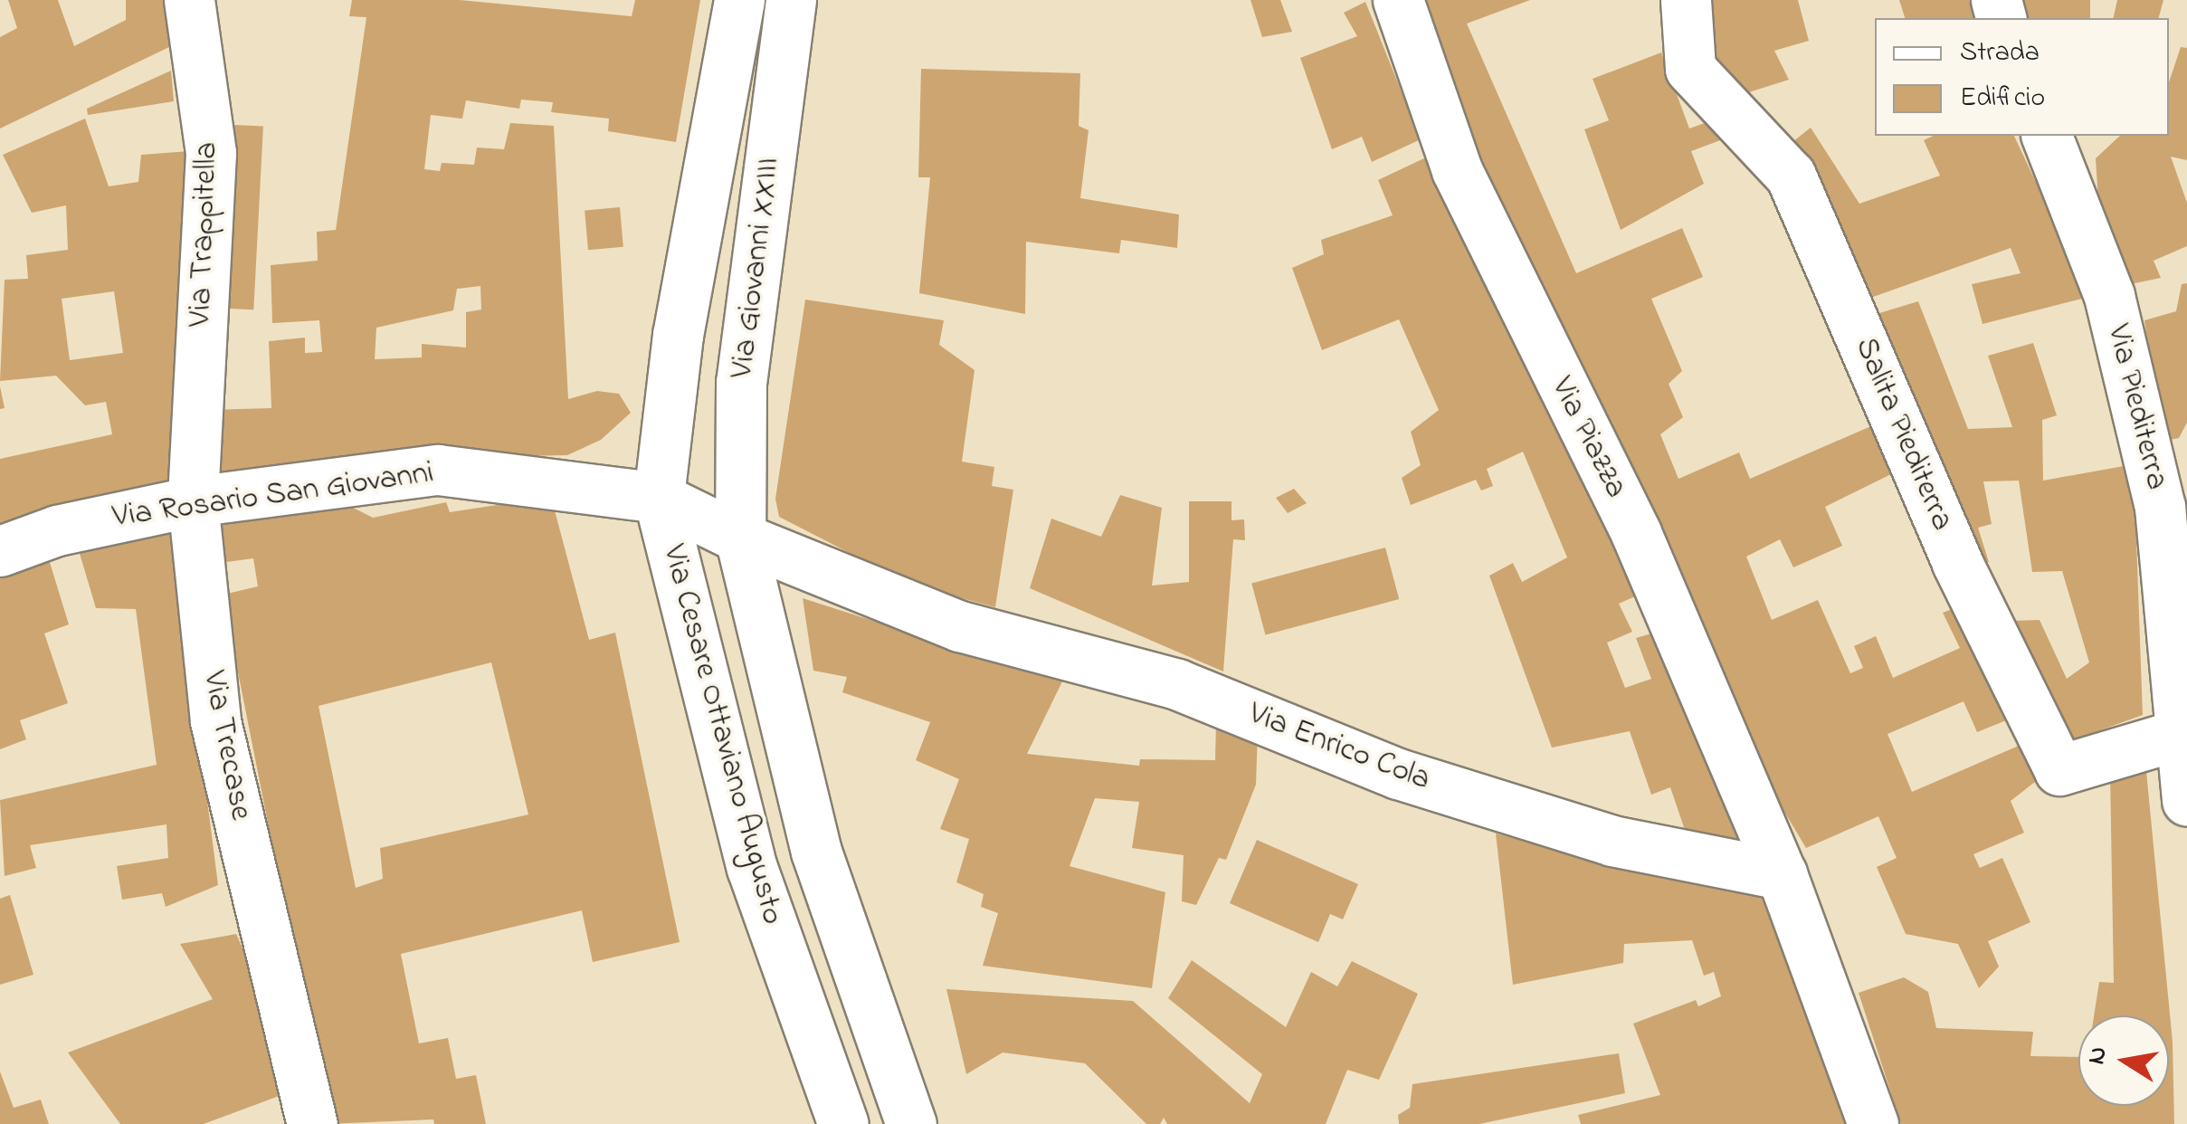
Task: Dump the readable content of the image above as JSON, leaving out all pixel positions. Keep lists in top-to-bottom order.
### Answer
{
  "streets": {
    "street": [
      "Via Trappitella",
      "Via Giovanni XXIII",
      "Via Piediterra",
      "Salita Piediterra",
      "Via Piazza",
      "Via Rosario San Giovanni",
      "Via Cesare Ottaviano Augusto",
      "Via Trecase",
      "Via Enrico Cola"
    ]
  },
  "crossings": [
    ["Via Trappitella", "Via Trecase"],
    ["Via Giovanni XXIII", "Via Rosario San Giovanni"],
    ["Via Giovanni XXIII", "Via Cesare Ottaviano Augusto"],
    ["Via Giovanni XXIII", "Via Enrico Cola"],
    ["Via Piediterra", "Salita Piediterra"],
    ["Via Piazza", "Via Enrico Cola"],
    ["Via Rosario San Giovanni", "Via Cesare Ottaviano Augusto"],
    ["Via Rosario San Giovanni", "Via Trecase"],
    ["Via Rosario San Giovanni", "Via Enrico Cola"],
    ["Via Cesare Ottaviano Augusto", "Via Enrico Cola"]
  ],
  "legend": ["Strada", "Edificio"],
  "north": "left"
}
